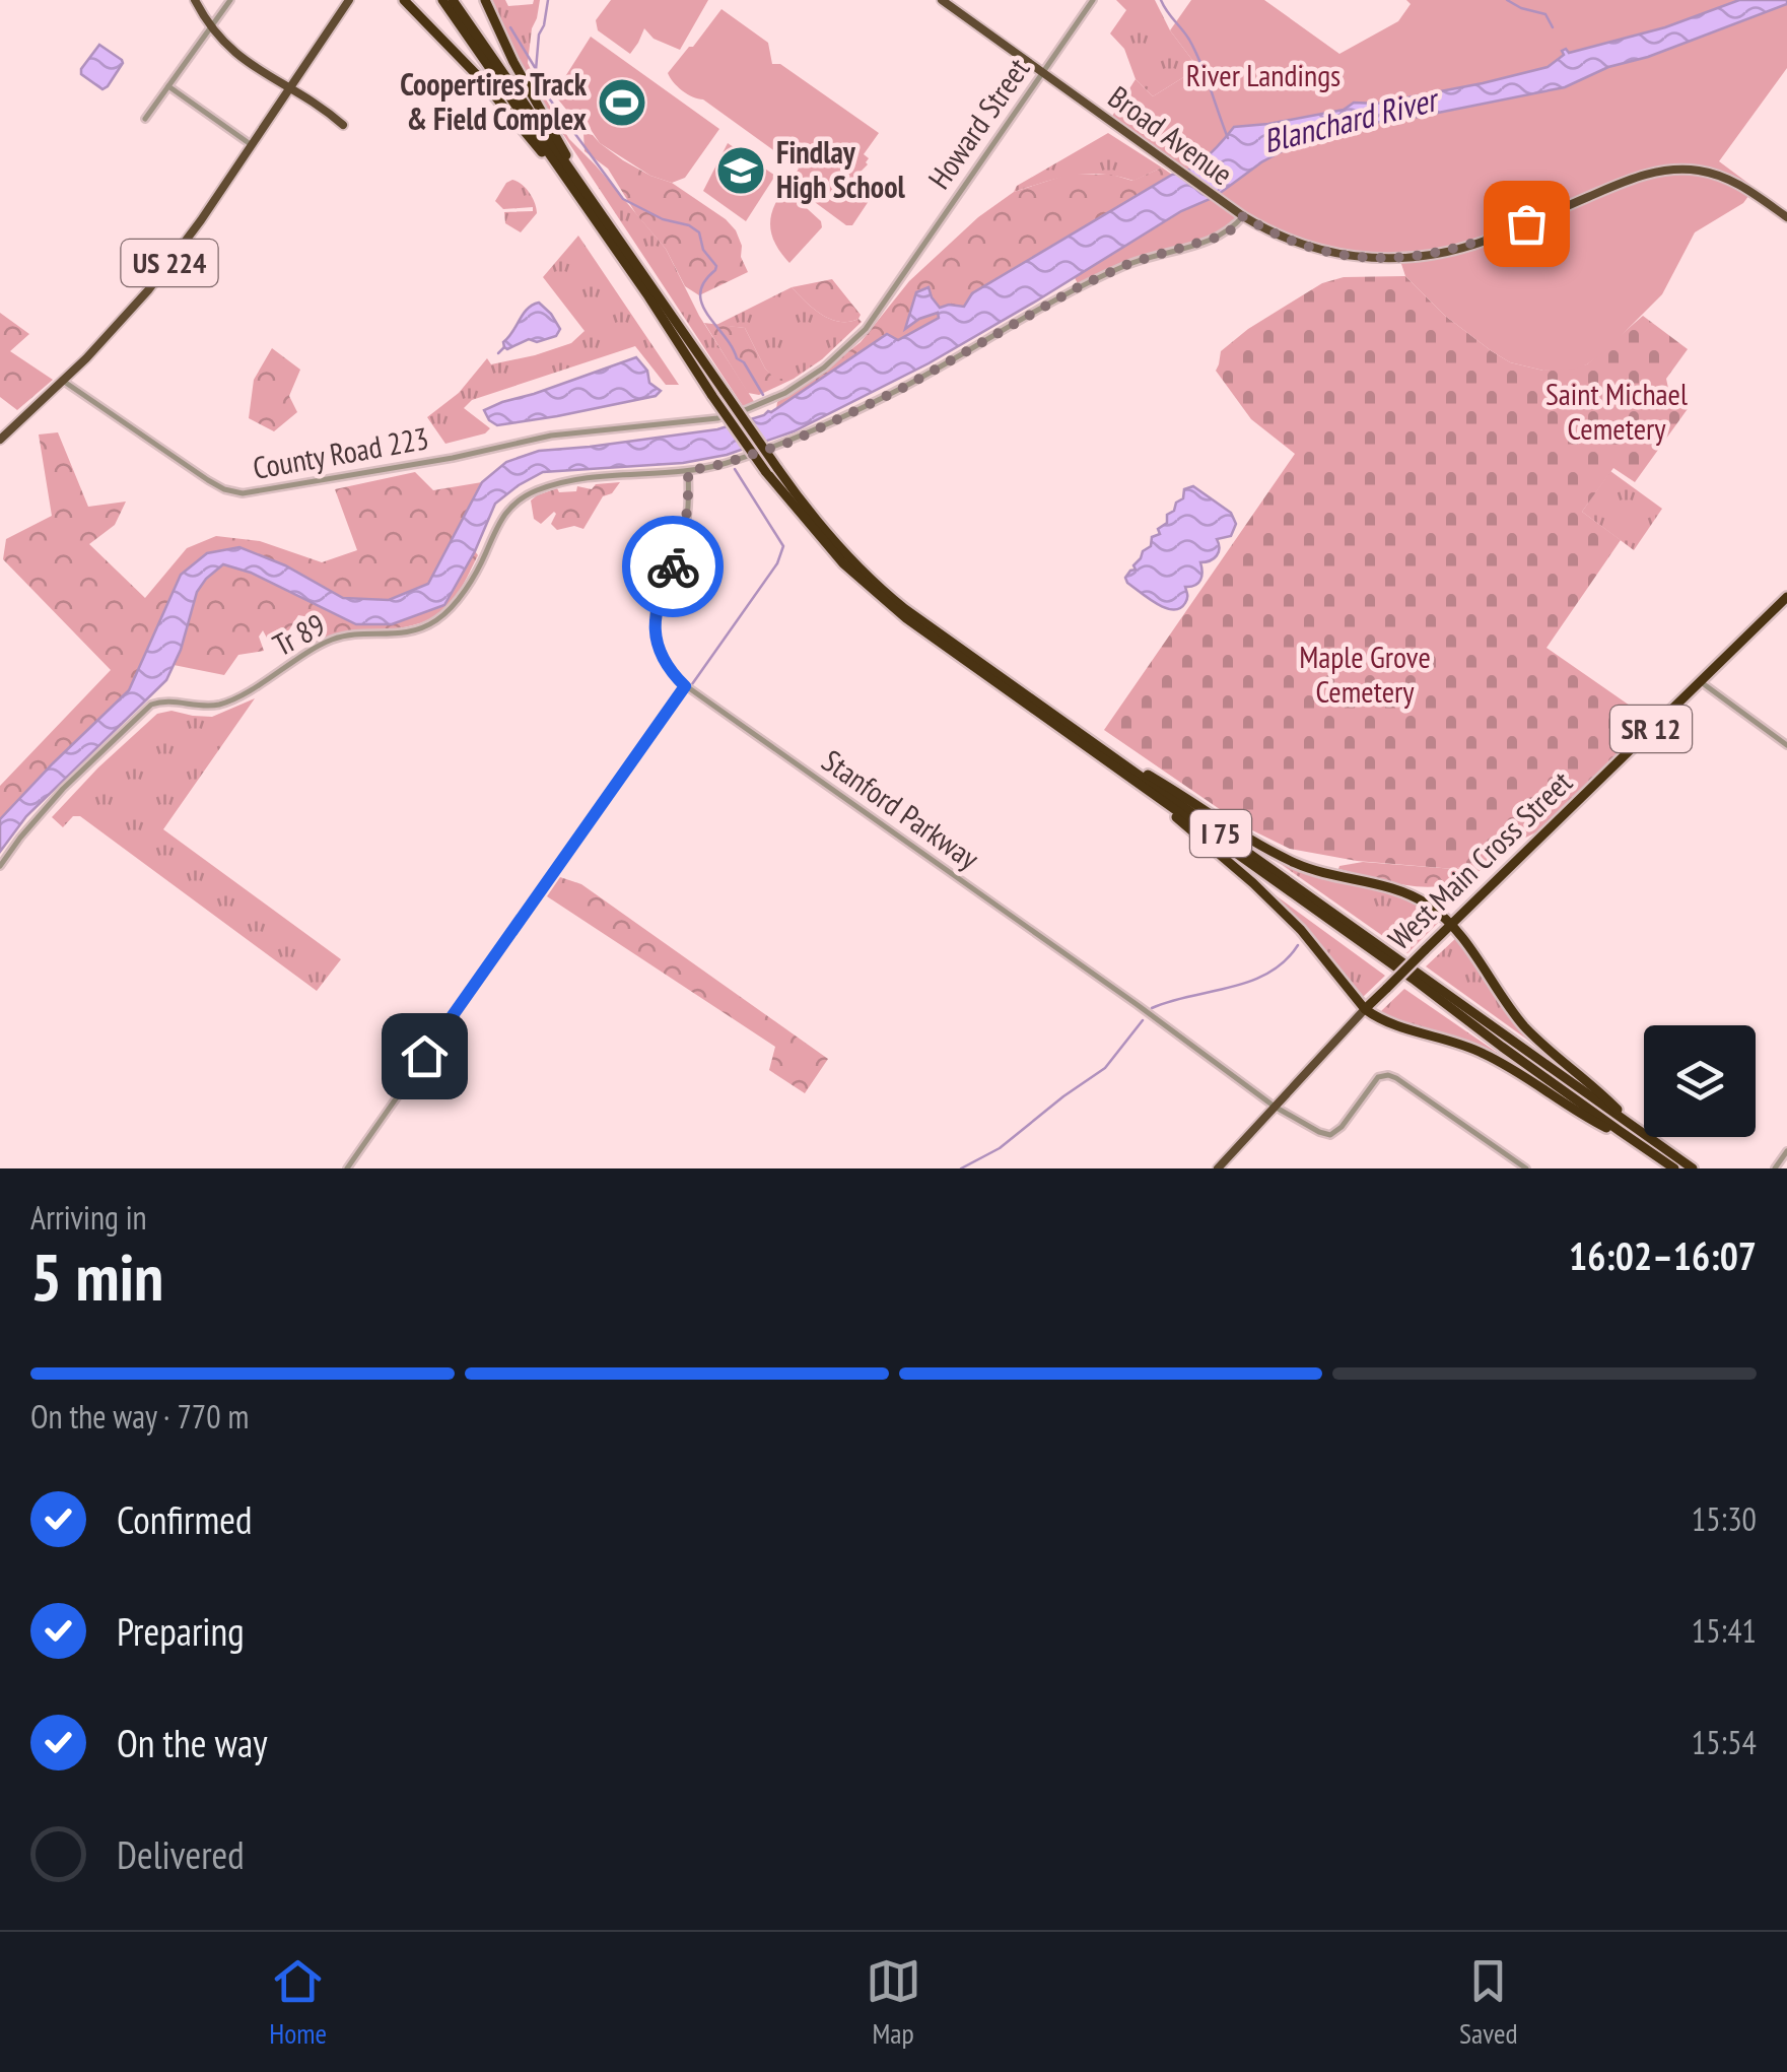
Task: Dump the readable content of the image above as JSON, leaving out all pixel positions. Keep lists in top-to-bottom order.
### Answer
{
  "streets": {
    "highway": ["SR 12", "I 75", "West Main Cross Street"],
    "main road": ["Broad Avenue", "US 224"],
    "street": [
      "Howard Street",
      "County Road 223",
      "Tr 89",
      "Stanford Parkway"
    ]
  },
  "crossings": [
    ["Howard Street", "Broad Avenue"],
    ["Howard Street", "County Road 223"],
    ["Broad Avenue", "Tr 89"],
    ["US 224", "County Road 223"],
    ["Tr 89", "Stanford Parkway"],
    ["Stanford Parkway", "West Main Cross Street"]
  ],
  "water": ["Blanchard River"],
  "parks": ["River Landings", "Saint Michael Cemetery", "Maple Grove Cemetery"],
  "places": {
    "sports": ["Coopertires Track & Field Complex"],
    "school or university": ["Findlay High School"]
  },
  "page": {
    "heading": ["5 min", "Arriving in", "16:02–16:07"],
    "bar": "On the way · 770 m",
    "list": [
      ["Confirmed", "15:30"],
      ["Preparing", "15:41"],
      ["On the way", "15:54"],
      "Delivered"
    ],
    "tabs": ["Home", "Map", "Saved"]
  }
}
